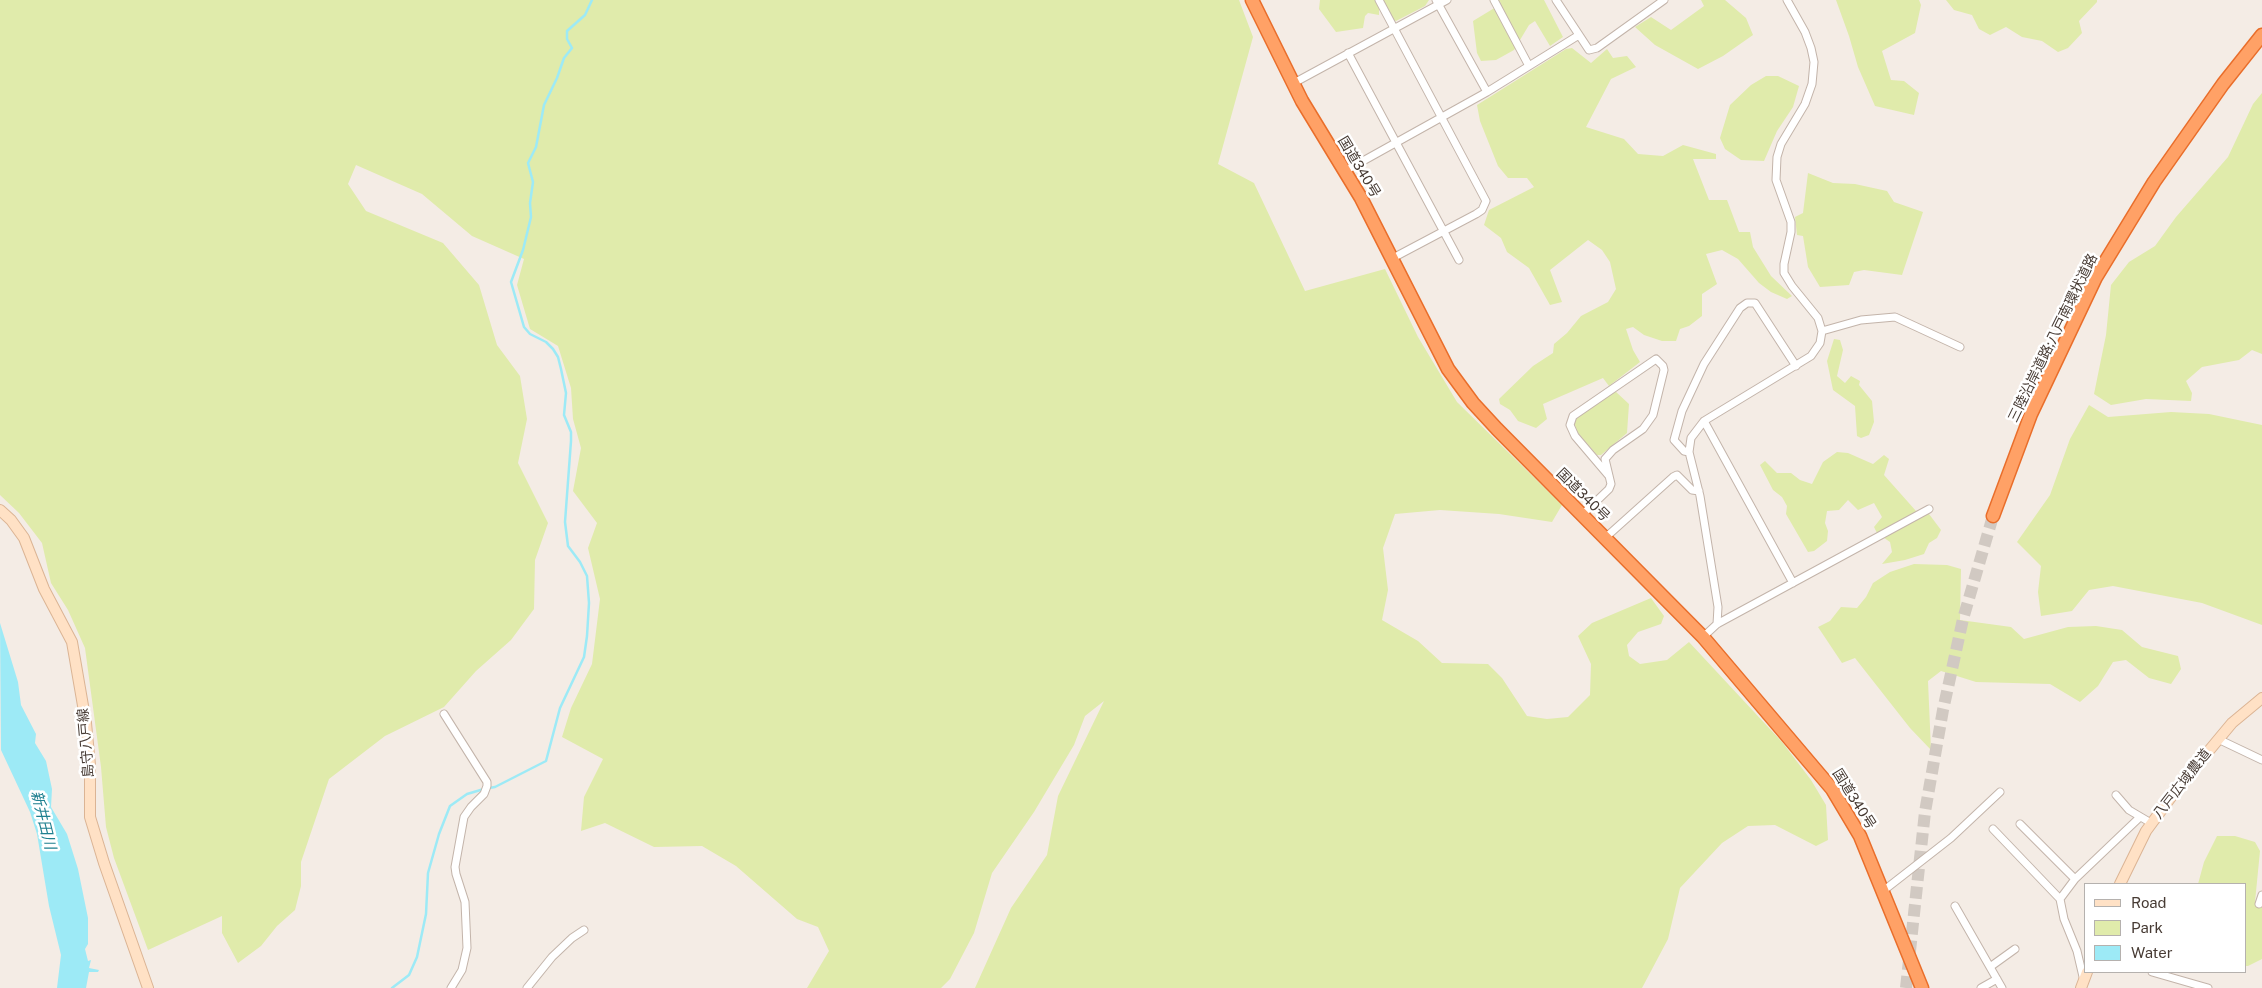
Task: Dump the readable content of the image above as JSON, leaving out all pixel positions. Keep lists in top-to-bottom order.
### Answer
{
  "streets": {
    "highway": ["国道340号", "三陸沿岸道路;八戸南環状道路"],
    "main road": ["島守八戸線", "八戸広域農道"]
  },
  "water": ["新井田川"],
  "legend": ["Road", "Park", "Water"]
}
